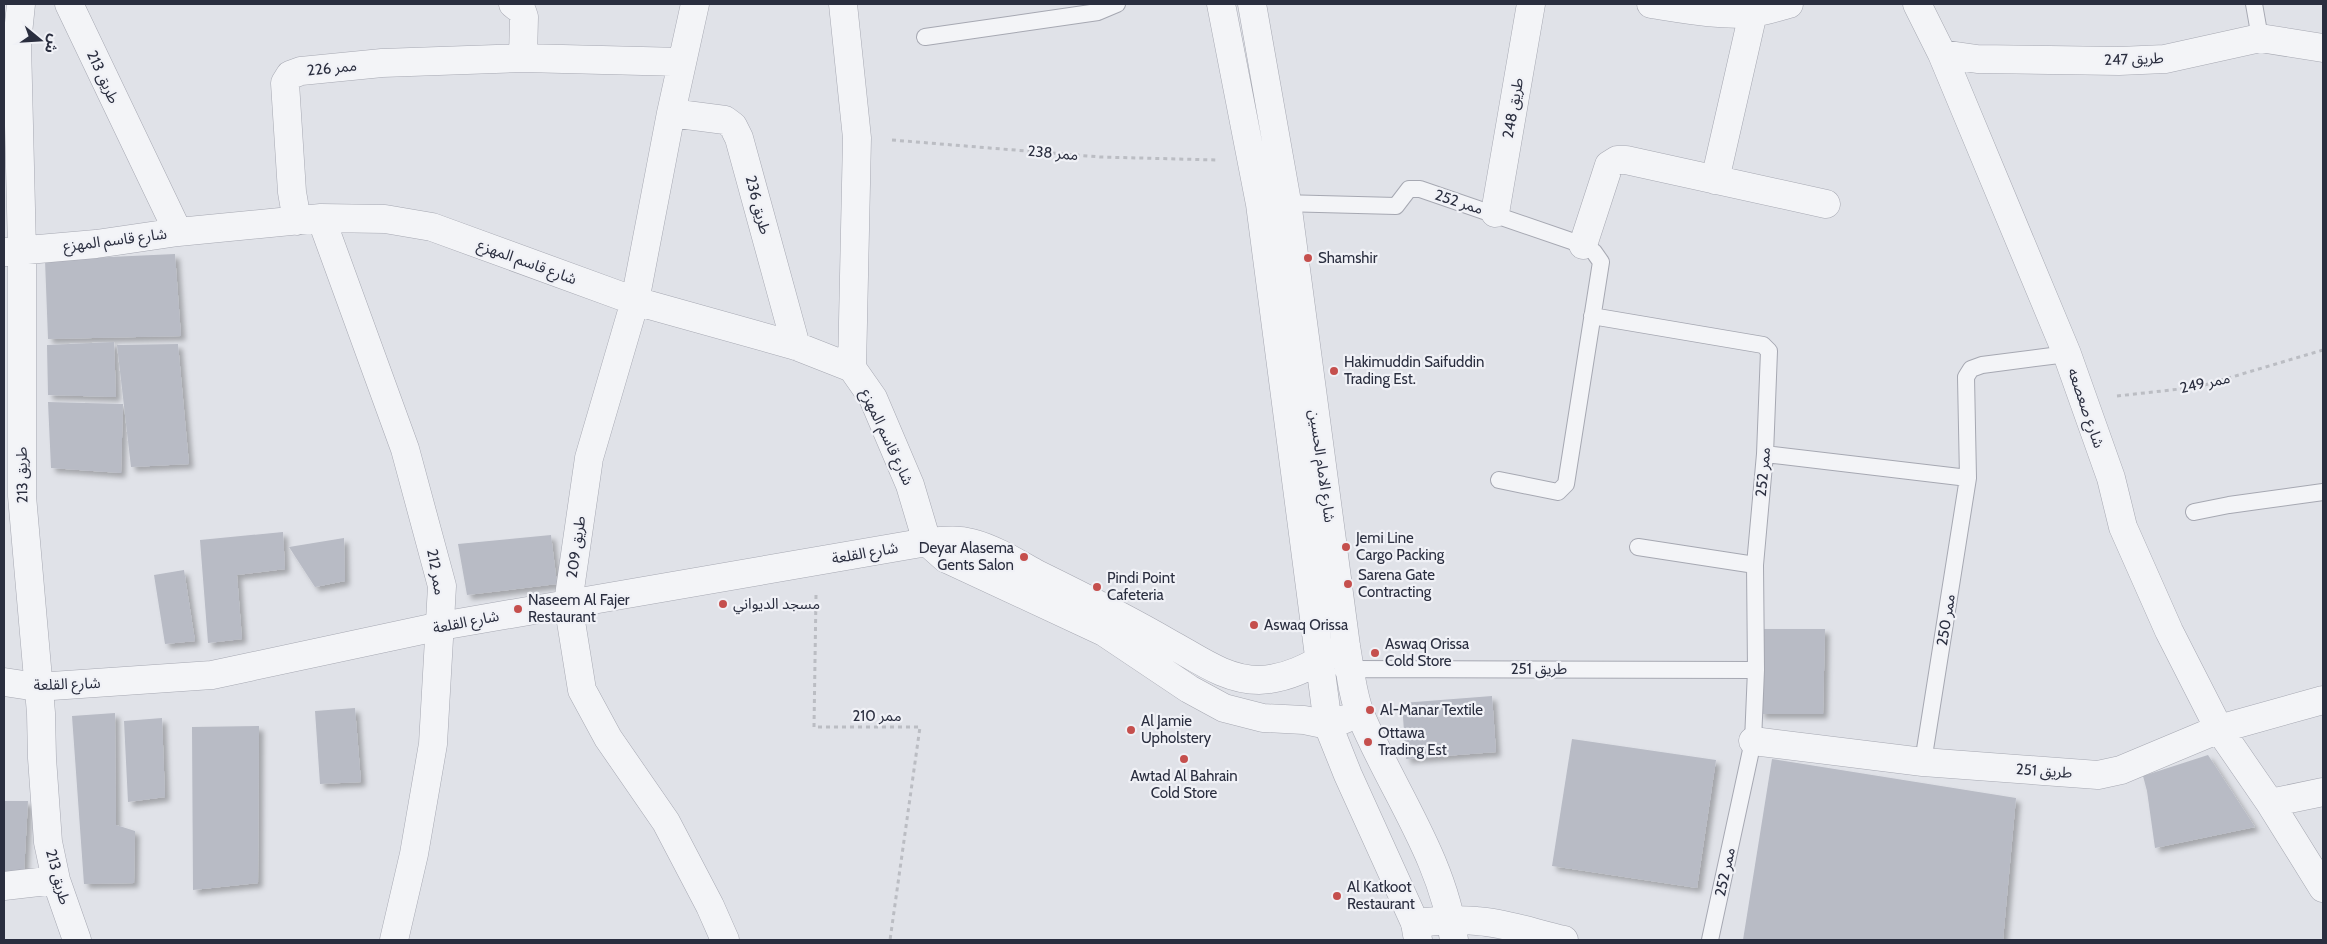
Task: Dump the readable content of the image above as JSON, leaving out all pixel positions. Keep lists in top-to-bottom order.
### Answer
{
  "streets": {
    "street": [
      "طريق 247",
      "ممر 226",
      "طريق 213",
      "طريق 248",
      "طريق 236",
      "شارع قاسم المهزع",
      "شارع صعصعه",
      "شارع الامام الحسين",
      "طريق 209",
      "شارع القلعة",
      "ممر 212",
      "طريق 251"
    ],
    "lane": ["ممر 252", "ممر 250"],
    "path": ["ممر 238", "ممر 249", "ممر 210"]
  },
  "crossings": [
    ["طريق 247", "شارع صعصعه"],
    ["ممر 226", "شارع قاسم المهزع"],
    ["ممر 226", "ممر 212"],
    ["طريق 213", "شارع قاسم المهزع"],
    ["طريق 213", "شارع القلعة"],
    ["طريق 248", "ممر 252"],
    ["ممر 238", "شارع الامام الحسين"],
    ["ممر 252", "شارع الامام الحسين"],
    ["ممر 252", "طريق 251"],
    ["طريق 236", "شارع قاسم المهزع"],
    ["شارع قاسم المهزع", "طريق 209"],
    ["شارع قاسم المهزع", "شارع القلعة"],
    ["شارع قاسم المهزع", "ممر 212"],
    ["ممر 249", "شارع صعصعه"],
    ["شارع صعصعه", "ممر 250"],
    ["شارع صعصعه", "طريق 251"],
    ["شارع الامام الحسين", "طريق 251"],
    ["طريق 209", "شارع القلعة"],
    ["شارع القلعة", "ممر 212"],
    ["شارع القلعة", "ممر 210"],
    ["ممر 250", "طريق 251"]
  ],
  "places": [
    "Shamshir",
    "Hakimuddin Saifuddin Trading Est.",
    "Jemi Line Cargo Packing",
    "Deyar Alasema Gents Salon",
    "Sarena Gate Contracting",
    "Pindi Point Cafeteria",
    "مسجد الديواني",
    "Naseem Al Fajer Restaurant",
    "Aswaq Orissa",
    "Aswaq Orissa Cold Store",
    "Al-Manar Textile",
    "Al Jamie Upholstery",
    "Ottawa Trading Est",
    "Awtad Al Bahrain Cold Store",
    "Al Katkoot Restaurant"
  ],
  "north": "right"
}
